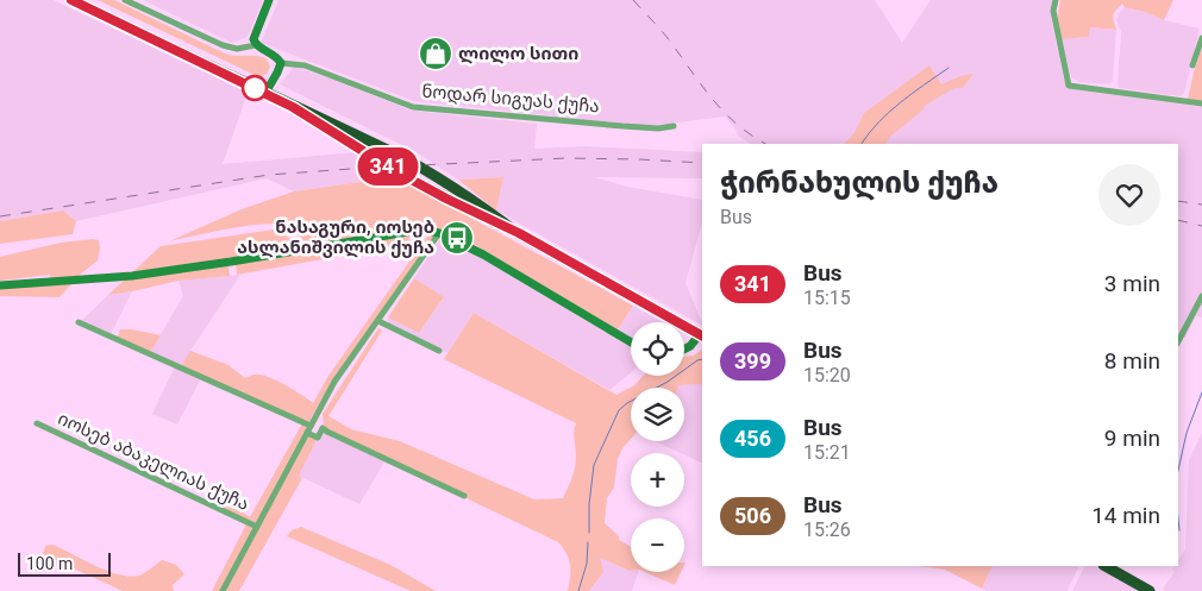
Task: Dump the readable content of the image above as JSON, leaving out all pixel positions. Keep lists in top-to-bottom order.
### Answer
{
  "streets": {
    "street": ["ნოდარ სიგუას ქუჩა", "იოსებ აბაკელიას ქუჩა"]
  },
  "places": {
    "shop": ["ლილო სითი"],
    "bus stop": ["ნასაგური, იოსებ ასლანიშვილის ქუჩა"]
  },
  "lines": ["bus line 341"],
  "scale_bar": "100 m",
  "page": {
    "on_map": "341",
    "heading": ["ჭირნახულის ქუჩა", "Bus"],
    "list": [
      {
        "mark": "341",
        "name": "Bus",
        "note": "15:15",
        "value": "3 min"
      },
      {
        "mark": "399",
        "name": "Bus",
        "note": "15:20",
        "value": "8 min"
      },
      {
        "mark": "456",
        "name": "Bus",
        "note": "15:21",
        "value": "9 min"
      },
      {
        "mark": "506",
        "name": "Bus",
        "note": "15:26",
        "value": "14 min"
      }
    ],
    "map_buttons": ["+", "−"],
    "scale": "100 m"
  }
}
